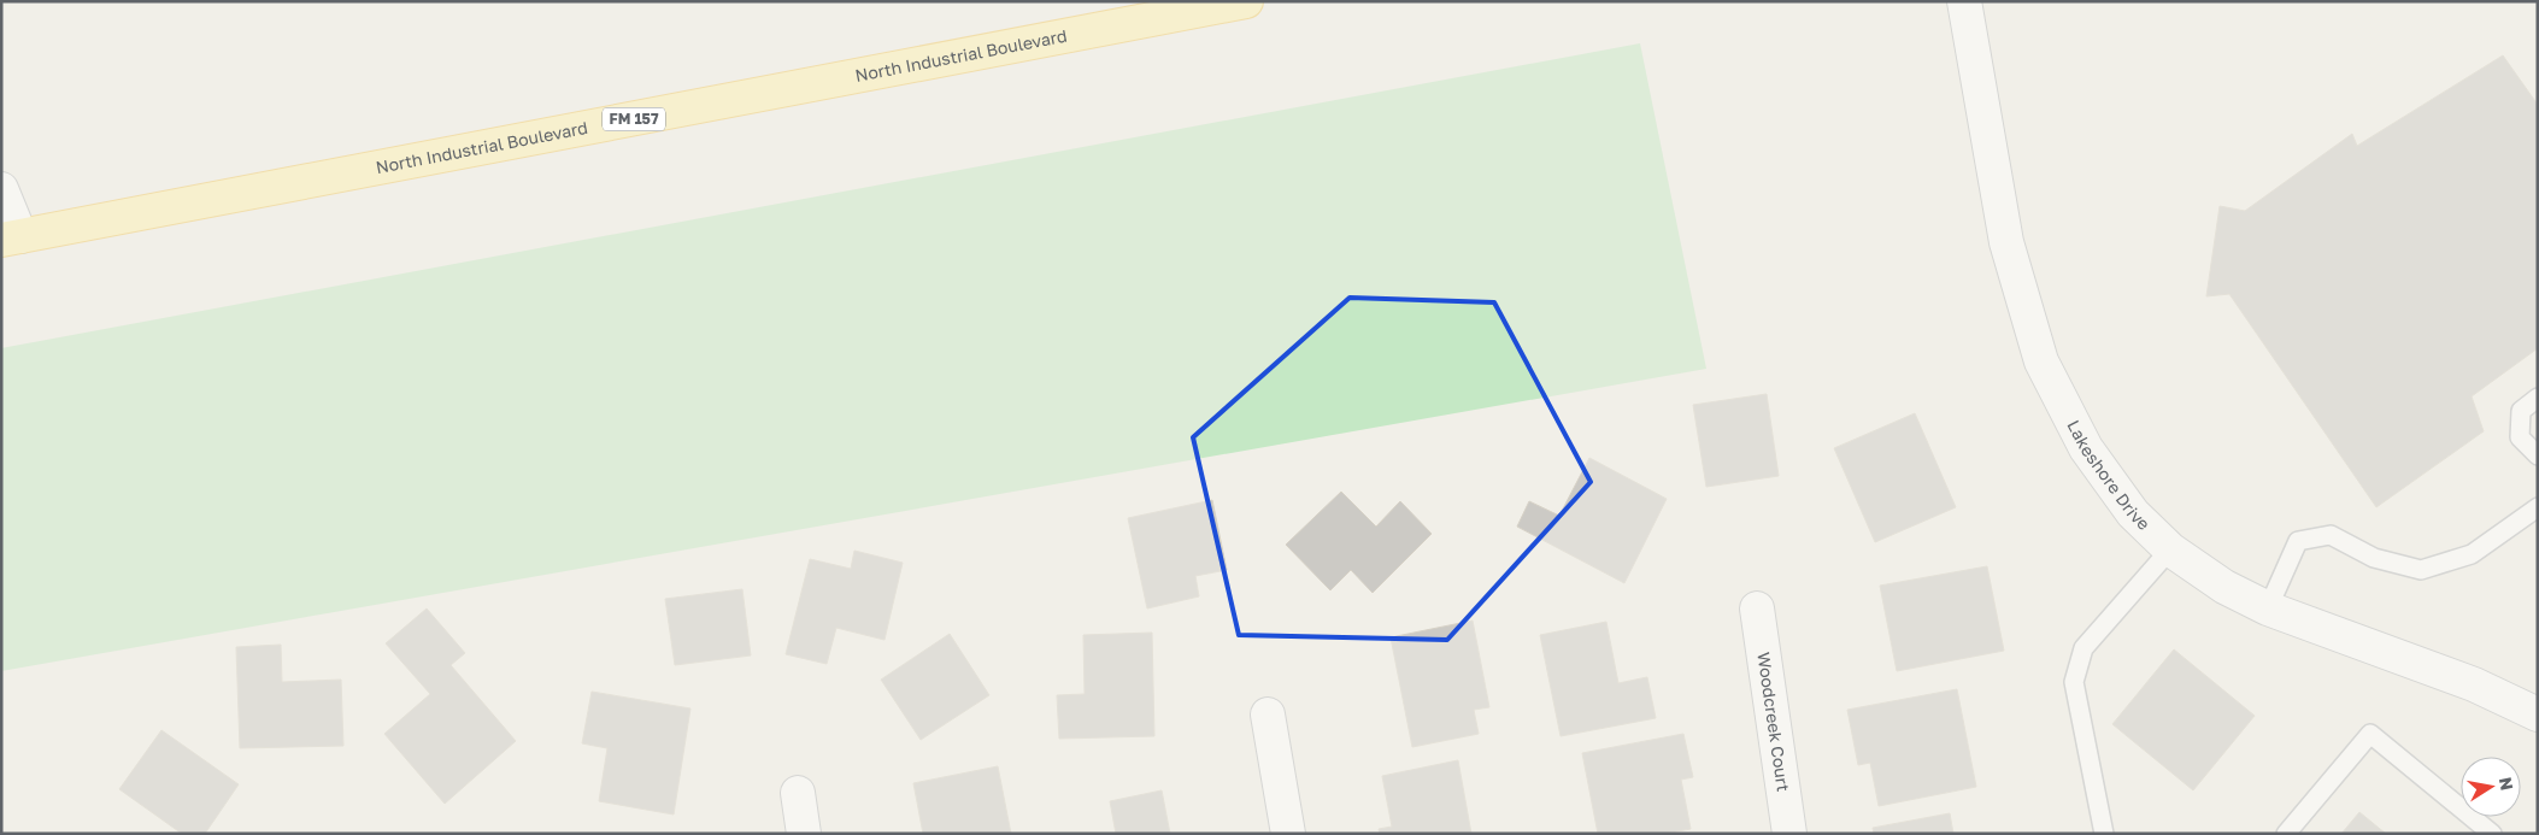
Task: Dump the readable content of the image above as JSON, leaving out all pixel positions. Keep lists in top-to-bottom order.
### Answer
{
  "streets": {
    "main road": ["North Industrial Boulevard", "FM 157"],
    "street": ["Lakeshore Drive", "Woodcreek Court"]
  },
  "north": "right"
}
